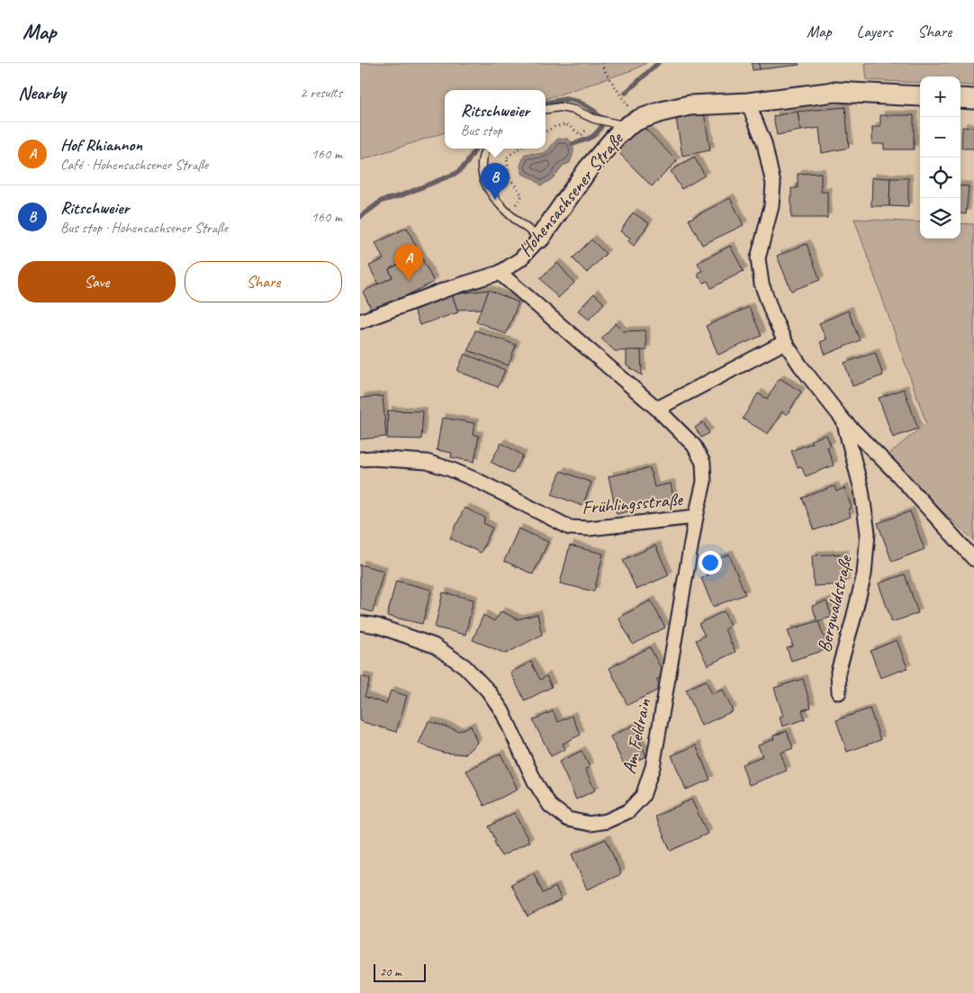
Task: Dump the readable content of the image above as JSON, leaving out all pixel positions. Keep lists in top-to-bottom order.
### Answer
{
  "streets": {
    "street": [
      "Hohensachsener Straße",
      "Frühlingsstraße",
      "Bergwaldstraße",
      "Am Feldrain"
    ]
  },
  "crossings": [
    ["Hohensachsener Straße", "Frühlingsstraße"],
    ["Hohensachsener Straße", "Bergwaldstraße"],
    ["Frühlingsstraße", "Am Feldrain"]
  ],
  "scale_bar": "20 m",
  "page": {
    "header": "Map",
    "nav": ["Map", "Layers", "Share"],
    "heading": ["Nearby", "2 results"],
    "map_buttons": ["+", "−"],
    "popup": ["Ritschweier", "Bus stop"],
    "list": [
      {
        "mark": "A",
        "name": "Hof Rhiannon",
        "note": "Café · Hohensachsener Straße",
        "value": "160 m"
      },
      {
        "mark": "B",
        "name": "Ritschweier",
        "note": "Bus stop · Hohensachsener Straße",
        "value": "160 m"
      }
    ],
    "pins": ["B", "A"],
    "buttons": ["Save", "Share"],
    "scale": "20 m"
  }
}
